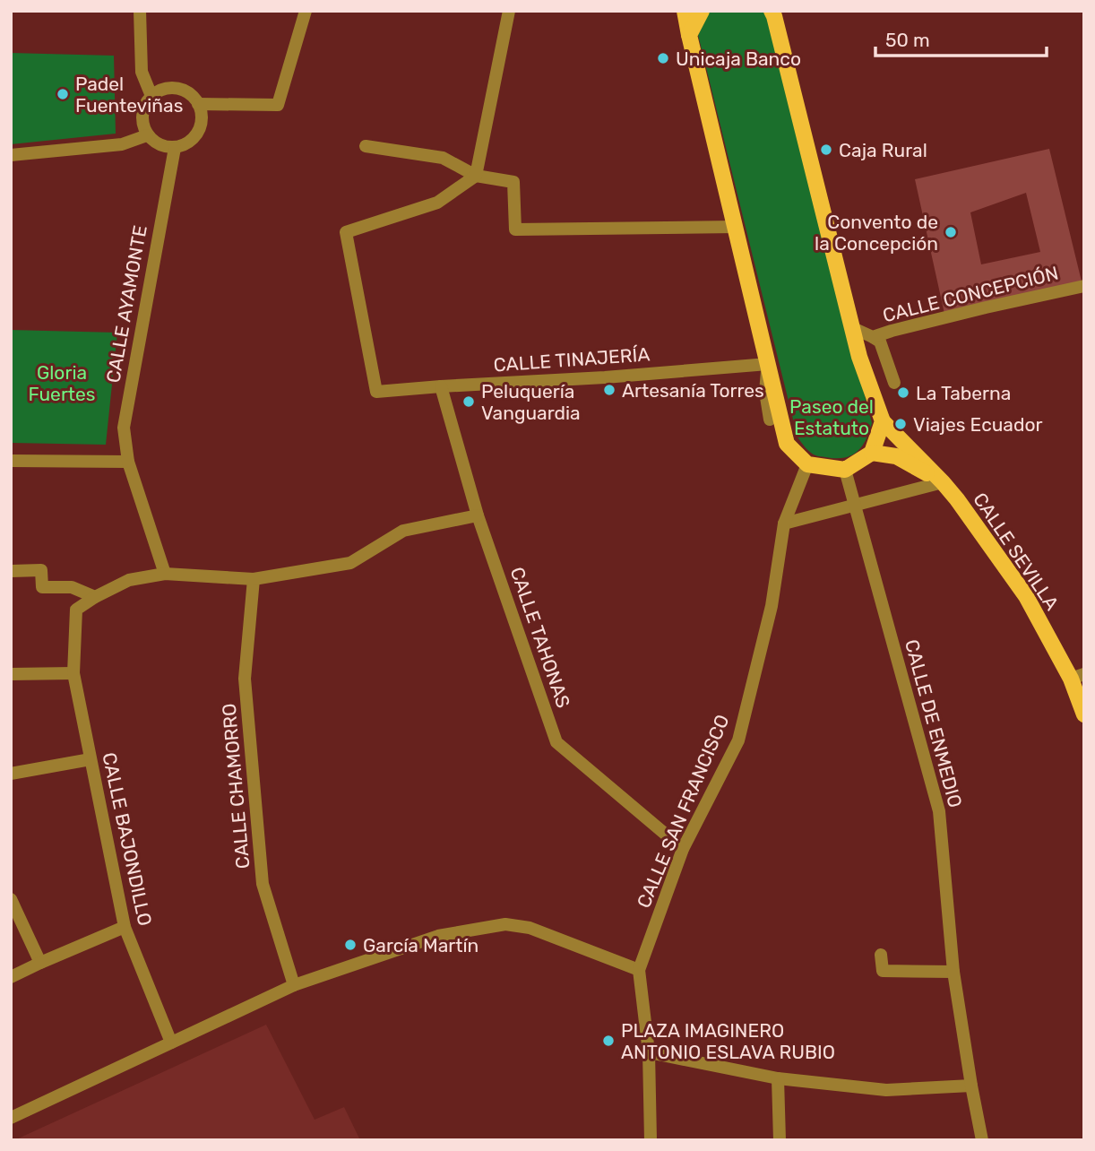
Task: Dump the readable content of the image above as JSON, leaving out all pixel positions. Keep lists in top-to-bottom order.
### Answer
{
  "streets": {
    "main road": ["CALLE SEVILLA"],
    "street": [
      "CALLE CONCEPCIÓN",
      "CALLE AYAMONTE",
      "CALLE TINAJERÍA",
      "CALLE TAHONAS",
      "CALLE DE ENMEDIO",
      "CALLE CHAMORRO",
      "CALLE SAN FRANCISCO",
      "CALLE BAJONDILLO"
    ]
  },
  "crossings": [
    ["CALLE TINAJERÍA", "CALLE TAHONAS"],
    ["CALLE TAHONAS", "CALLE SAN FRANCISCO"]
  ],
  "parks": ["Gloria Fuertes", "Paseo del Estatuto"],
  "places": [
    "Unicaja Banco",
    "Padel Fuenteviñas",
    "Caja Rural",
    "Convento de la Concepción",
    "Artesanía Torres",
    "La Taberna",
    "Peluquería Vanguardia",
    "Viajes Ecuador",
    "García Martín",
    "PLAZA IMAGINERO ANTONIO ESLAVA RUBIO"
  ],
  "scale_bar": "50 m"
}
